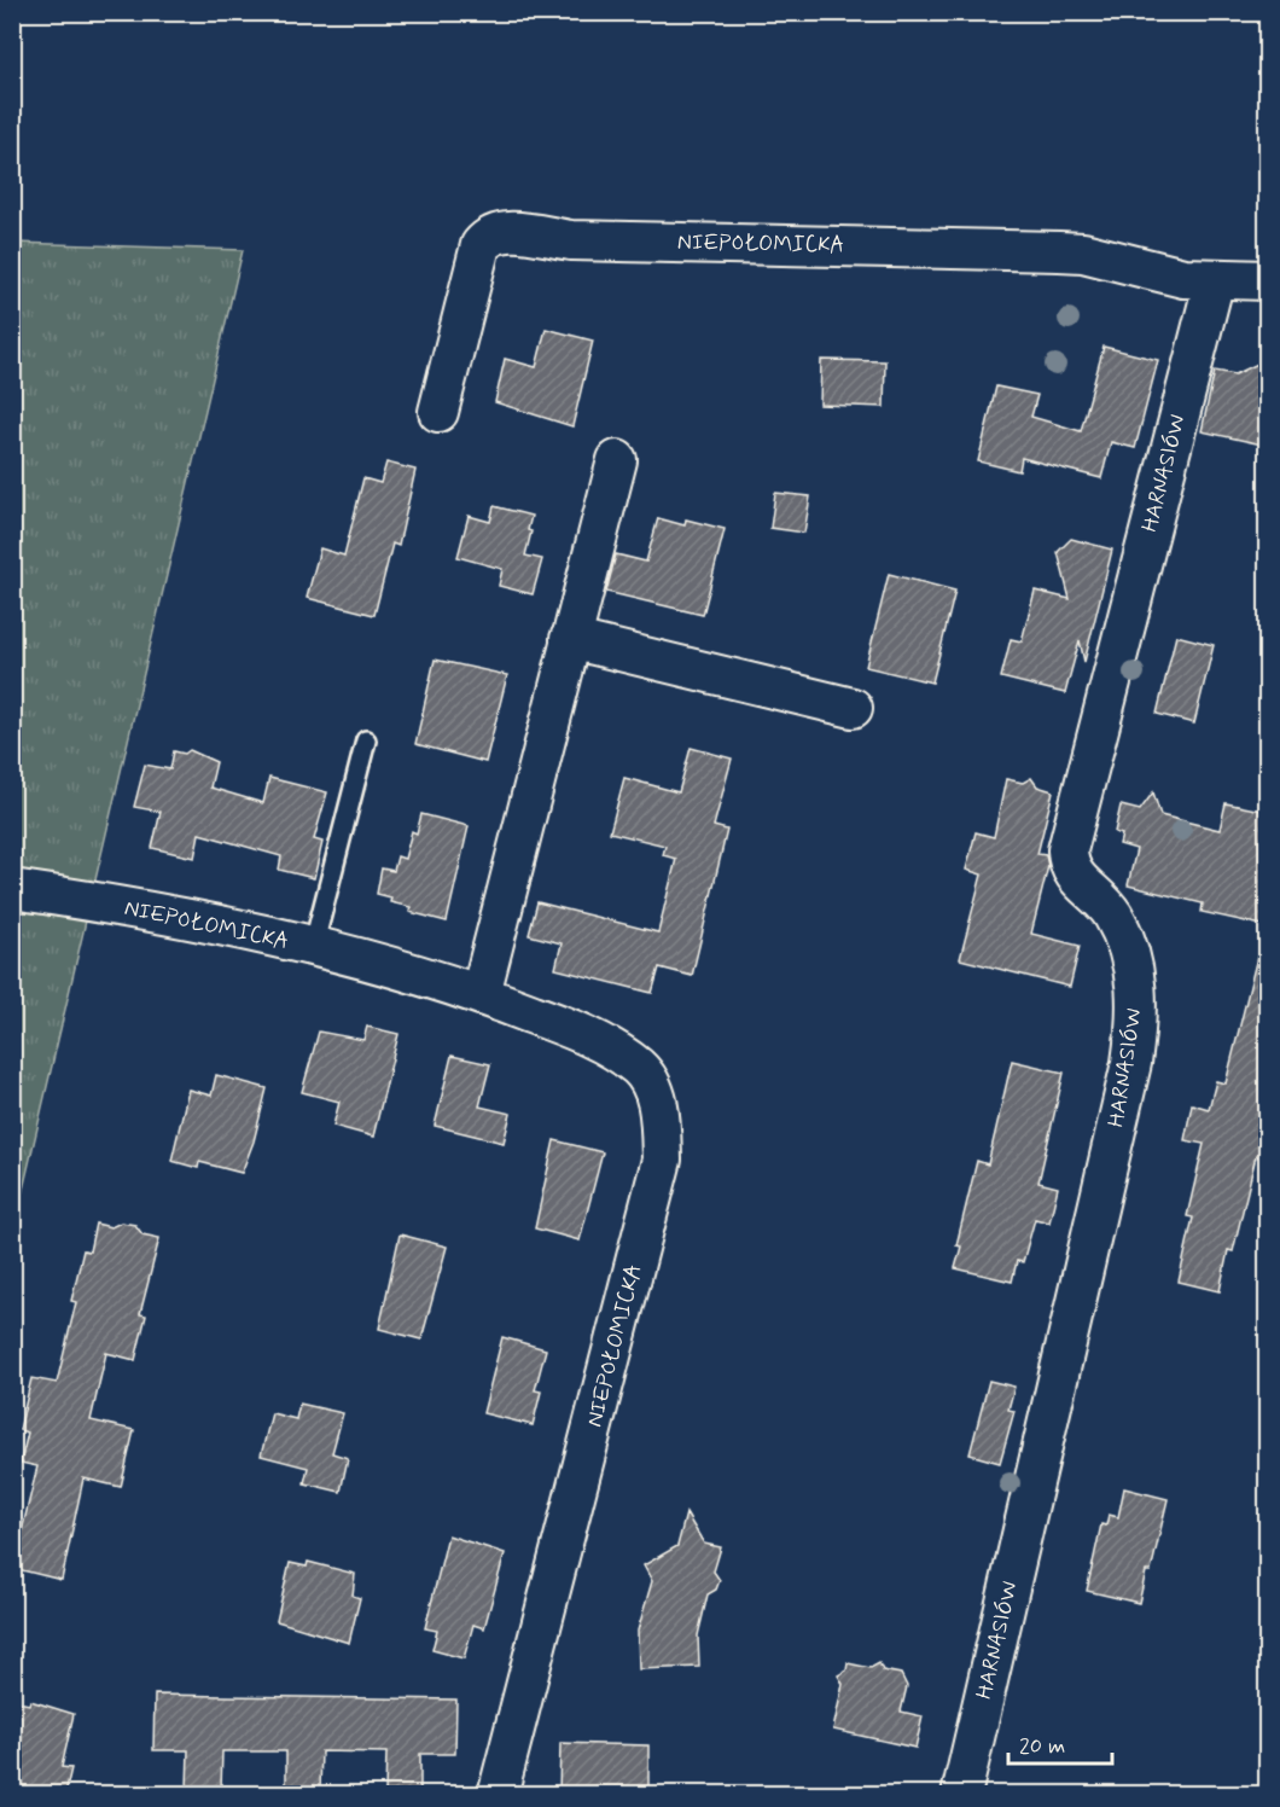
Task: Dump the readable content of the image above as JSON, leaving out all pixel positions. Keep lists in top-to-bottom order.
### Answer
{
  "streets": {
    "street": ["NIEPOŁOMICKA", "HARNASIÓW"]
  },
  "crossings": [
    ["NIEPOŁOMICKA", "HARNASIÓW"]
  ],
  "scale_bar": "20 m"
}
